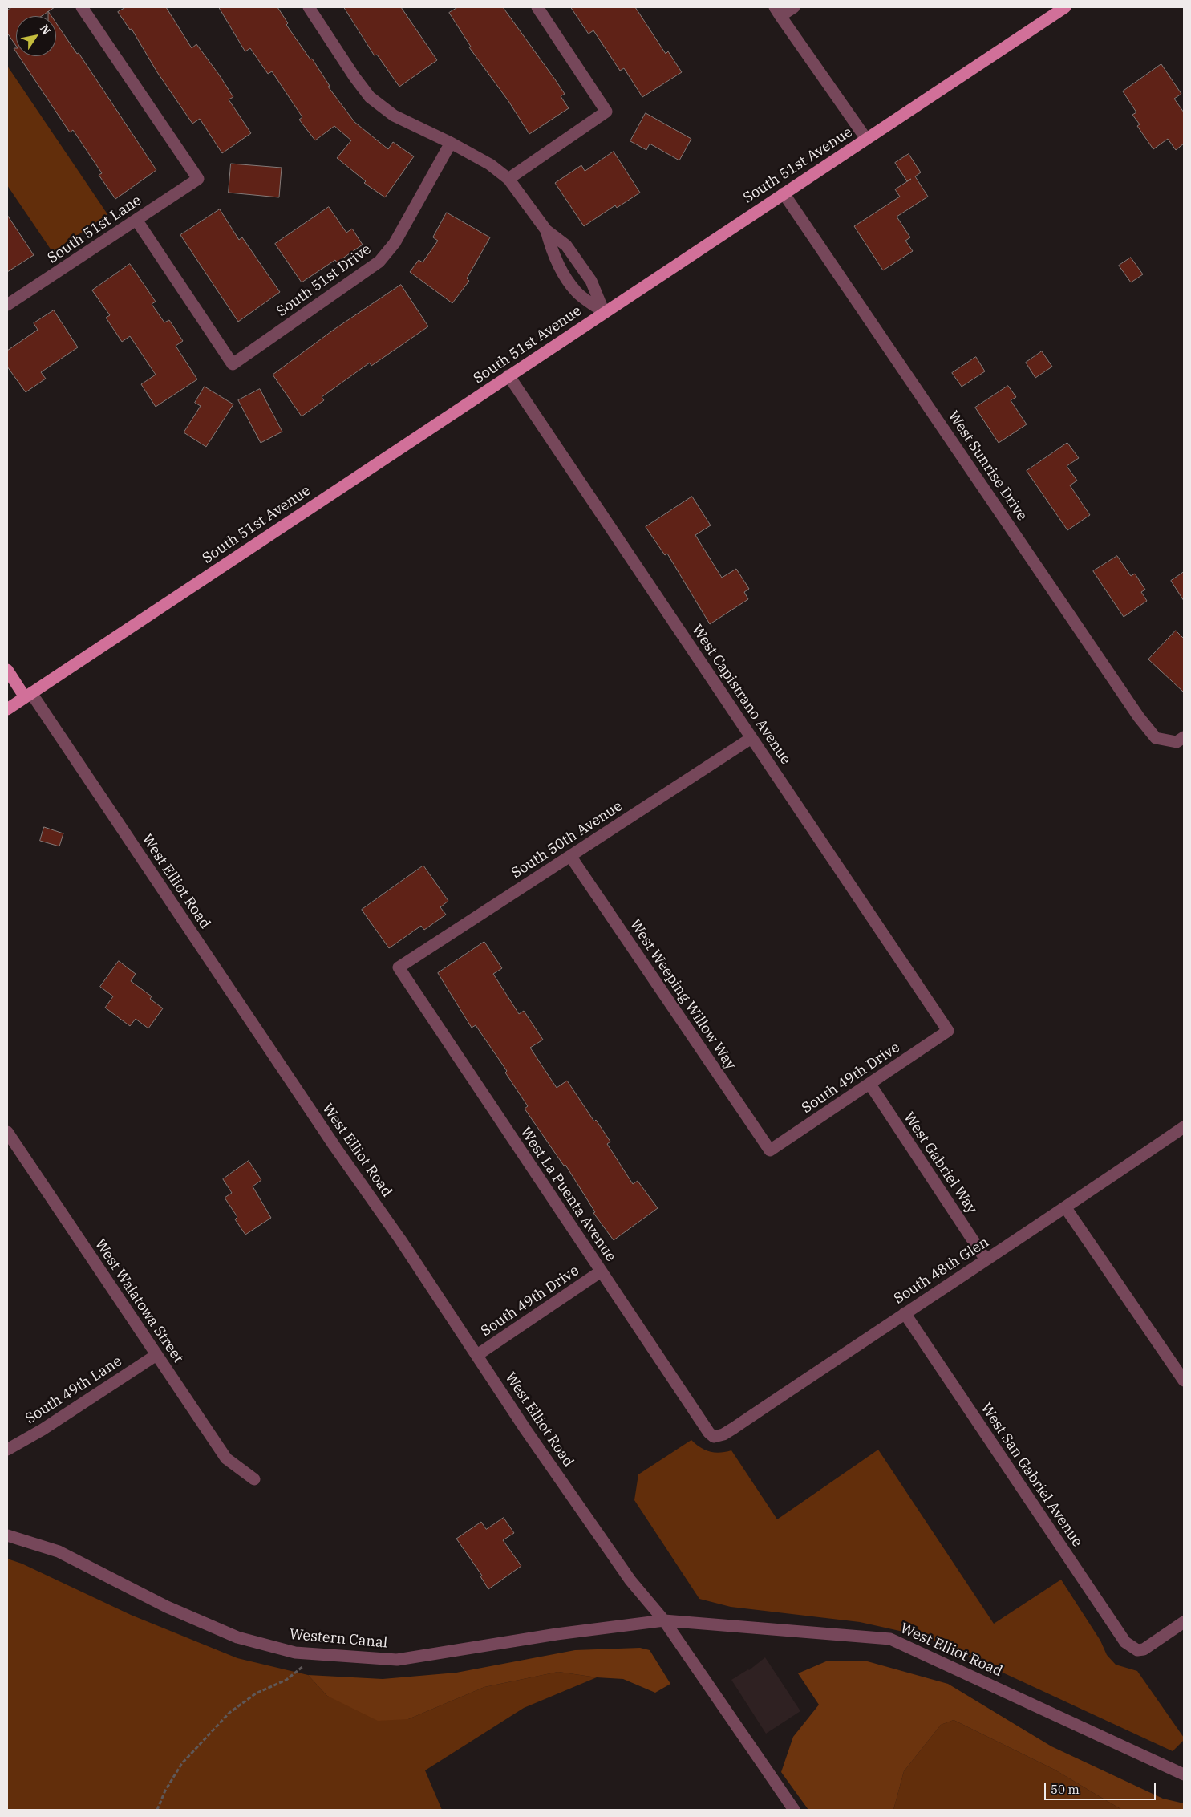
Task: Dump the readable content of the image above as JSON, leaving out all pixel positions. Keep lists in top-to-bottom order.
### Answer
{
  "streets": {
    "main road": ["South 51st Avenue", "West Elliot Road"],
    "street": [
      "South 51st Lane",
      "South 51st Drive",
      "West Sunrise Drive",
      "West Capistrano Avenue",
      "South 50th Avenue",
      "West Weeping Willow Way",
      "South 49th Drive",
      "West Gabriel Way",
      "West La Puenta Avenue",
      "South 48th Glen",
      "West Walatowa Street",
      "South 49th Lane",
      "West San Gabriel Avenue",
      "Western Canal"
    ]
  },
  "crossings": [
    ["South 51st Avenue", "West Sunrise Drive"],
    ["South 51st Avenue", "West Capistrano Avenue"],
    ["South 51st Avenue", "West Elliot Road"],
    ["South 51st Lane", "South 51st Drive"],
    ["West Capistrano Avenue", "South 50th Avenue"],
    ["West Capistrano Avenue", "South 49th Drive"],
    ["South 50th Avenue", "West Weeping Willow Way"],
    ["South 50th Avenue", "West La Puenta Avenue"],
    ["West Elliot Road", "South 49th Drive"],
    ["West Elliot Road", "Western Canal"],
    ["West Weeping Willow Way", "South 49th Drive"],
    ["South 49th Drive", "West Gabriel Way"],
    ["South 49th Drive", "West La Puenta Avenue"],
    ["West Gabriel Way", "South 48th Glen"],
    ["West La Puenta Avenue", "South 48th Glen"],
    ["South 48th Glen", "West San Gabriel Avenue"],
    ["West Walatowa Street", "South 49th Lane"]
  ],
  "scale_bar": "50 m",
  "north": "top right"
}
